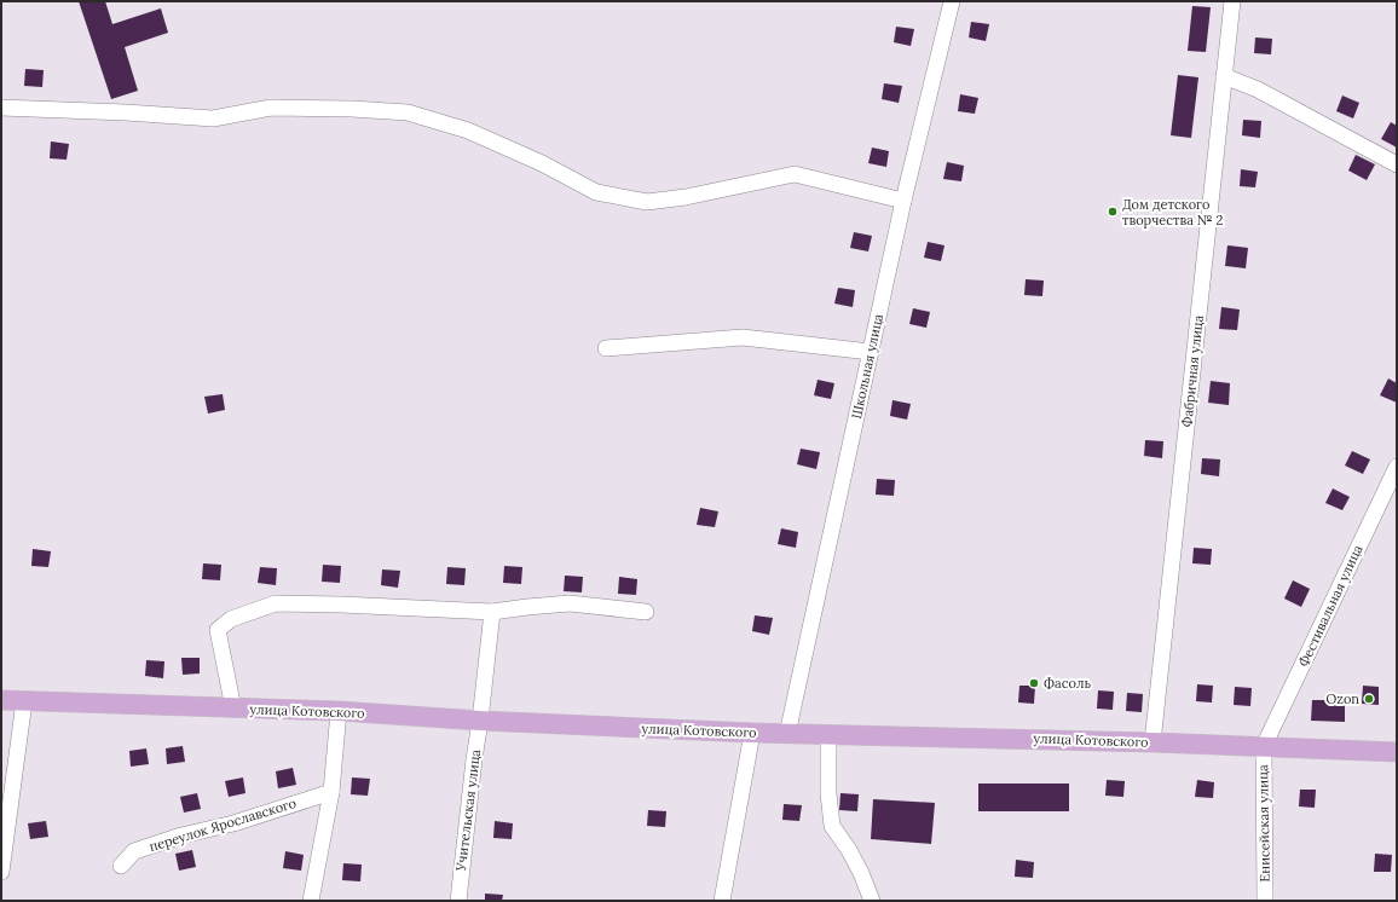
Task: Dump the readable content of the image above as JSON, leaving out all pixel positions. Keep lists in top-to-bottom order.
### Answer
{
  "streets": {
    "main road": ["улица Котовского"],
    "street": [
      "Школьная улица",
      "Фабричная улица",
      "Фестивальная улица",
      "Учительская улица",
      "Енисейская улица",
      "переулок Ярославского"
    ]
  },
  "crossings": [
    ["Школьная улица", "улица Котовского"],
    ["Фабричная улица", "улица Котовского"],
    ["Фестивальная улица", "улица Котовского"],
    ["Фестивальная улица", "Енисейская улица"],
    ["улица Котовского", "Учительская улица"],
    ["улица Котовского", "Енисейская улица"]
  ],
  "places": ["Дом детского творчества № 2", "Фасоль", "Ozon"]
}
